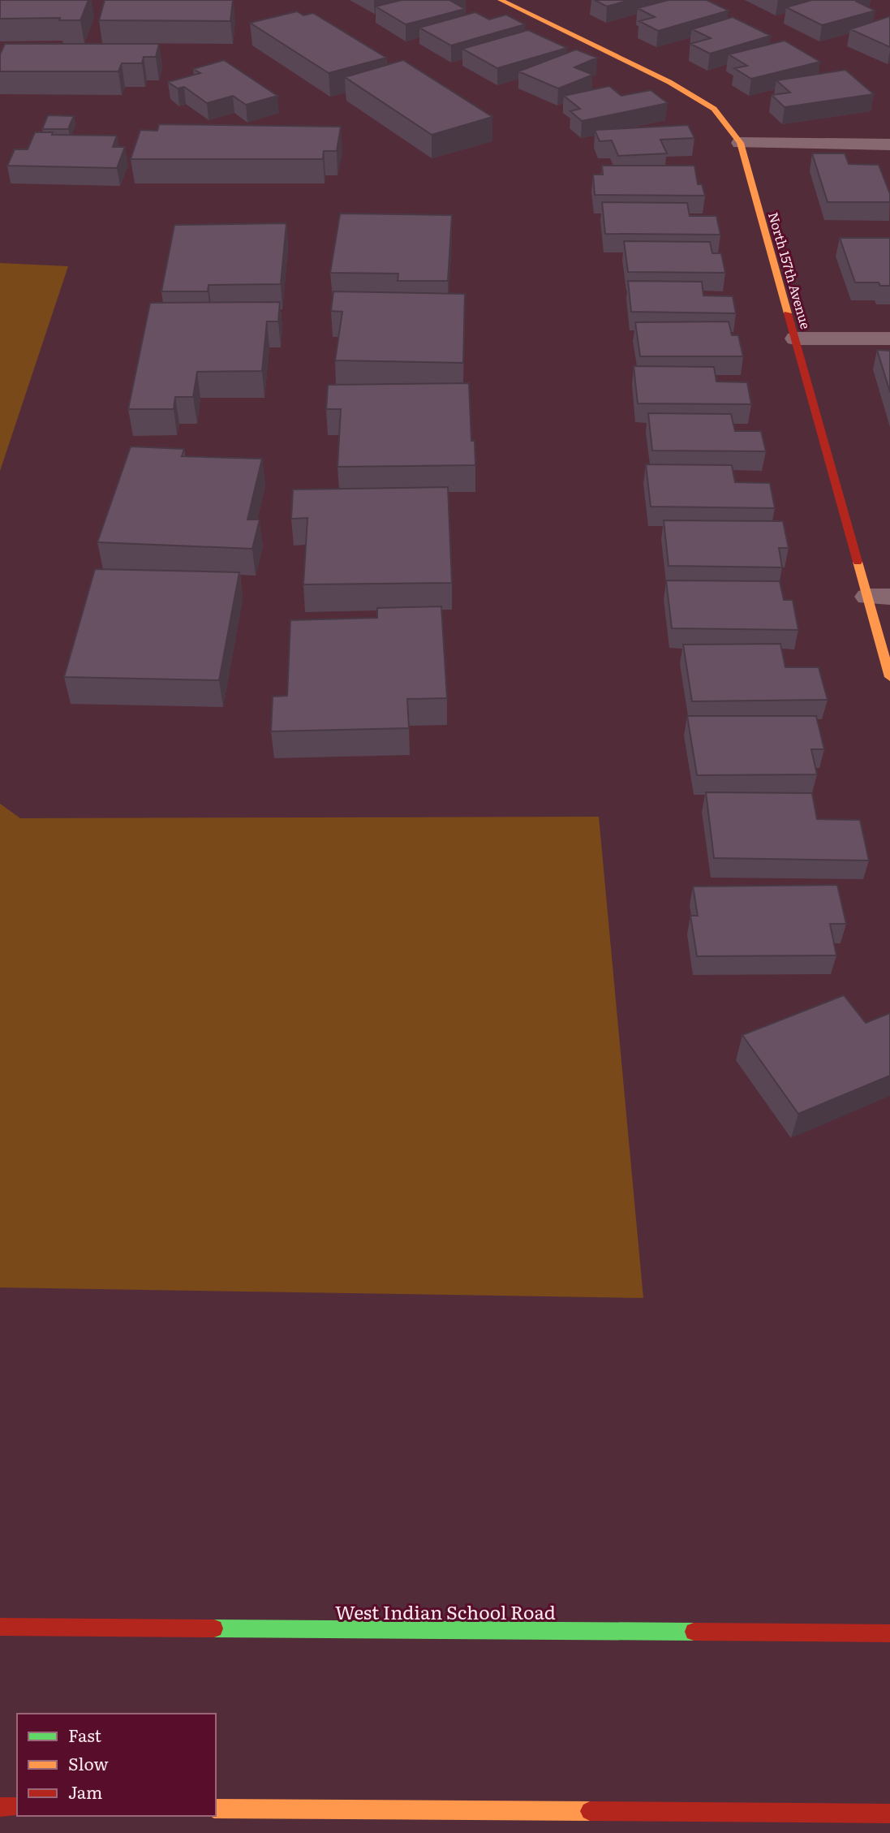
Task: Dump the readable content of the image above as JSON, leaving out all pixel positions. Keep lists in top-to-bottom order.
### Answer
{
  "streets": {
    "street": ["North 157th Avenue", "West Indian School Road"]
  },
  "legend": ["Fast", "Slow", "Jam"]
}
